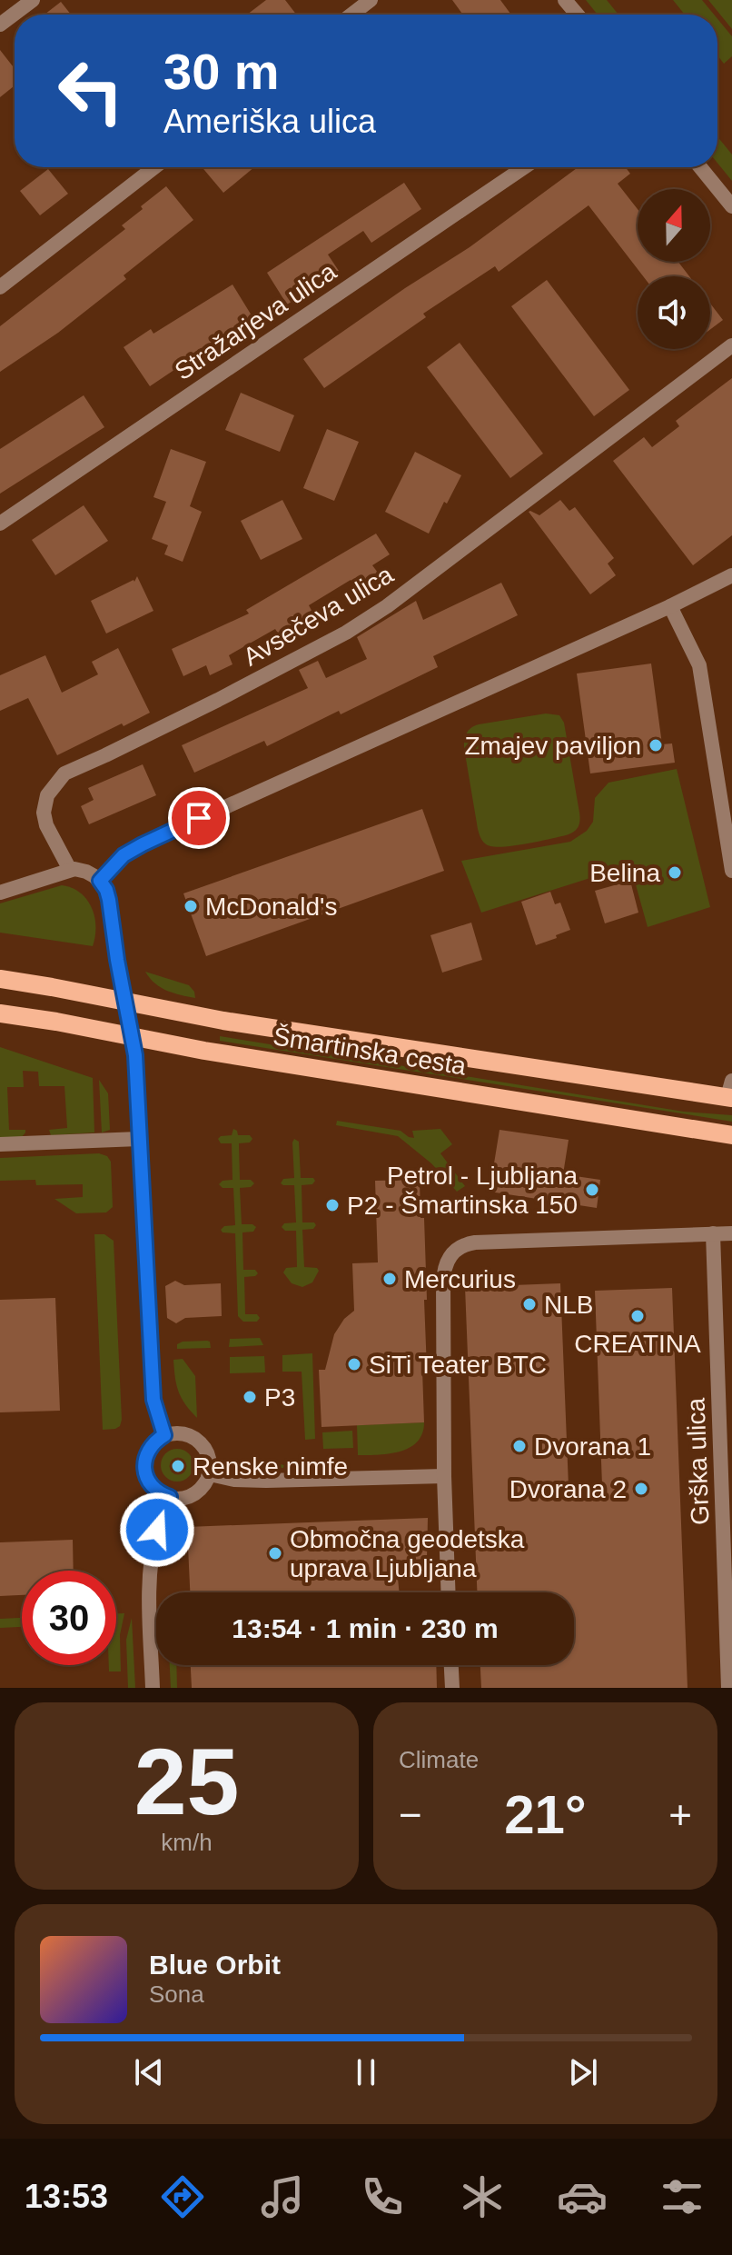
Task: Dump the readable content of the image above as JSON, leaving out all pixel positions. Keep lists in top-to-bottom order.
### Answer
{
  "streets": {
    "main road": ["Šmartinska cesta"],
    "street": ["Stražarjeva ulica", "Avsečeva ulica", "Grška ulica"]
  },
  "places": [
    "Zmajev paviljon",
    "Belina",
    "McDonald's",
    "Petrol - Ljubljana - Šmartinska 150",
    "P2",
    "Mercurius",
    "NLB",
    "CREATINA",
    "SiTi Teater BTC",
    "P3",
    "Dvorana 1",
    "Renske nimfe",
    "Dvorana 2",
    "Območna geodetska uprava Ljubljana"
  ],
  "north": "top",
  "page": {
    "turn": ["30 m", "Ameriška ulica"],
    "limit": "30",
    "trip": "13:54 · 1 min · 230 m",
    "tile": [
      ["25", "km/h"],
      "Climate"
    ],
    "heat": ["−", "21°", "+"],
    "song": ["Blue Orbit", "Sona"],
    "tabs": "13:53"
  }
}
